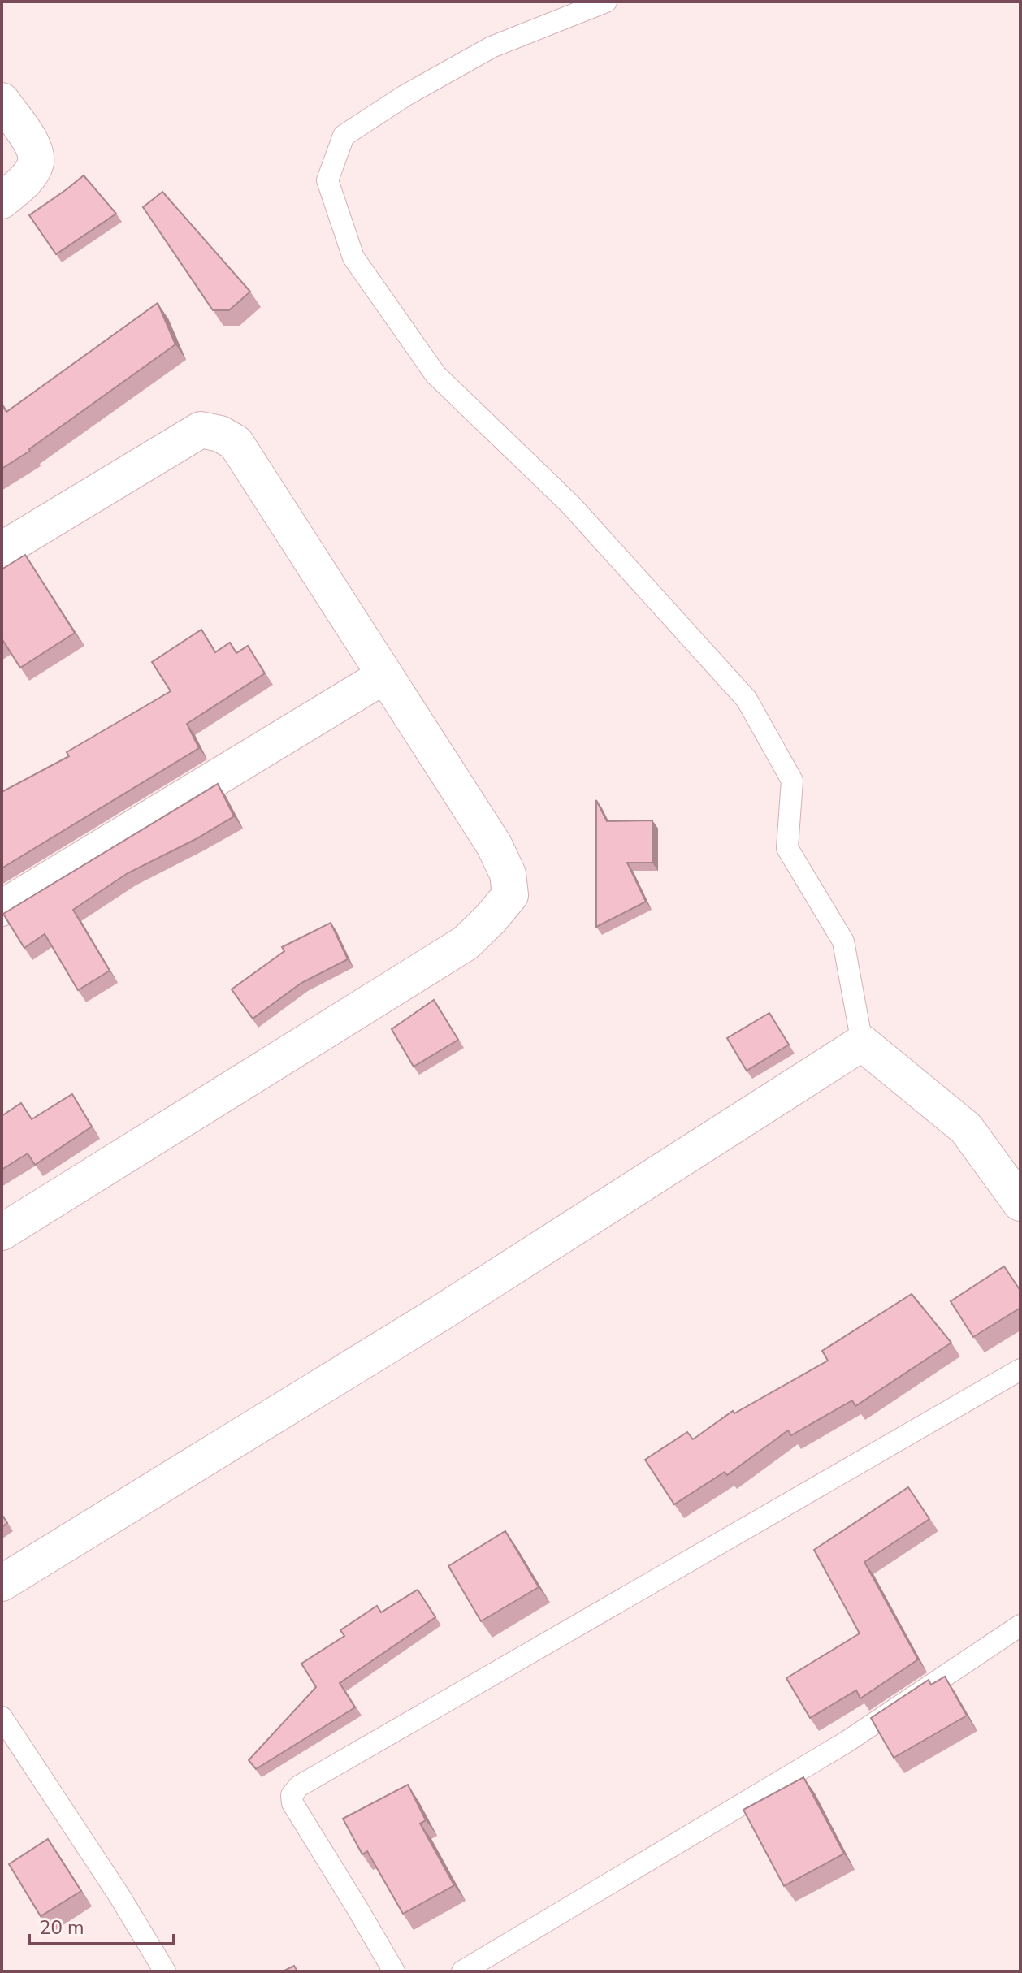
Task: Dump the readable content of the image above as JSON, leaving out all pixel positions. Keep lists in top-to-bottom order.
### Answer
{
  "scale_bar": "20 m"
}
